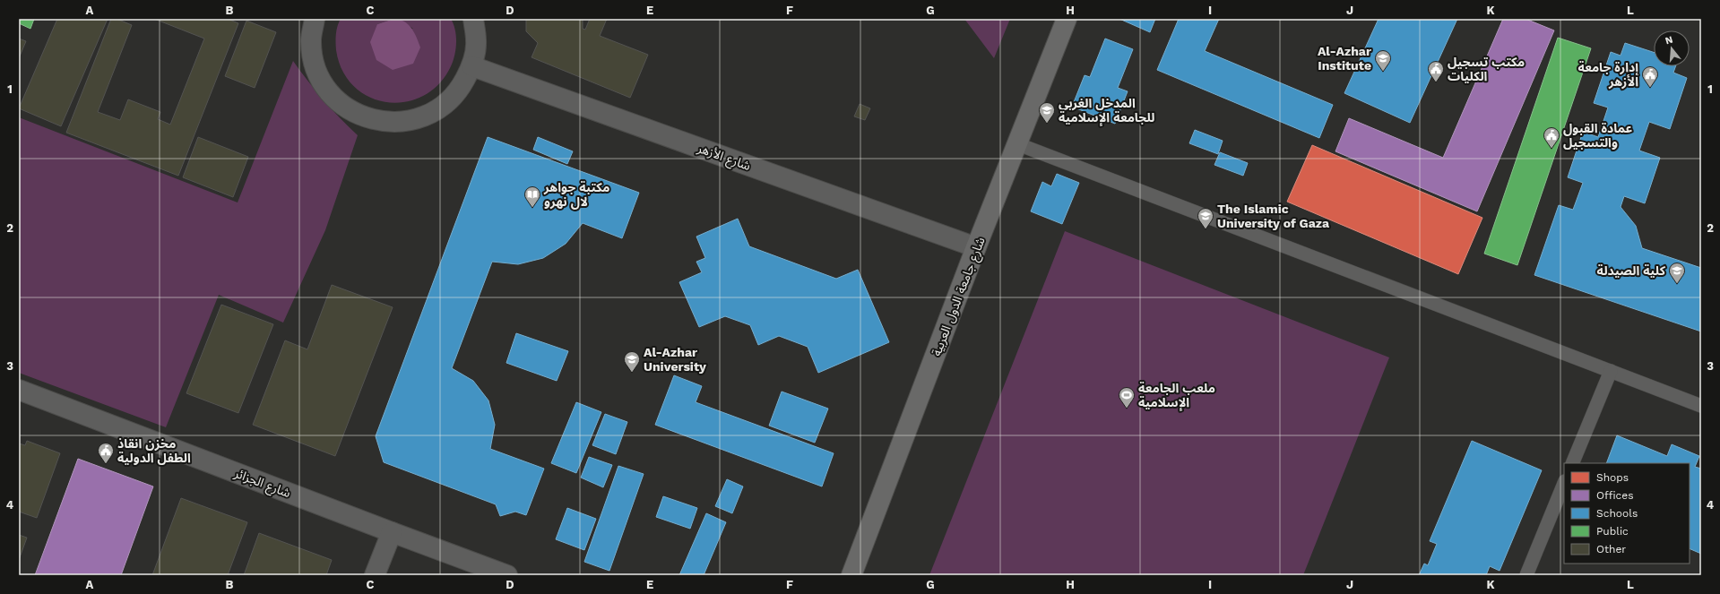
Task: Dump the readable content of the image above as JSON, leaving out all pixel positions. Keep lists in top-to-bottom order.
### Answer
{
  "streets": {
    "main road": ["شارع جامعة الدول العربية"],
    "street": ["شارع الأزهر", "شارع الجزائر"]
  },
  "crossings": [
    ["شارع الأزهر", "شارع جامعة الدول العربية"]
  ],
  "places": {
    "school or university": [
      "Al-Azhar Institute",
      "المدخل الغربي للجامعة الإسلامية",
      "The Islamic University of Gaza",
      "كلية الصيدلة",
      "Al-Azhar University"
    ],
    "public building": [
      "مكتب تسجيل الكليات",
      "إدارة جامعة الأزهر",
      "عمادة القبول والتسجيل",
      "مخزن انقاذ الطفل الدولية"
    ],
    "library": ["مكتبة جواهر لال نهرو"],
    "sports": ["ملعب الجامعة الإسلامية"]
  },
  "legend": [
    "Shops",
    "Offices",
    "Schools",
    "Public",
    "Other"
  ],
  "north": "top",
  "grid": {
    "columns": [
      "A",
      "B",
      "C",
      "D",
      "E",
      "F",
      "G",
      "H",
      "I",
      "J",
      "K",
      "L"
    ],
    "rows": [
      "1",
      "2",
      "3",
      "4"
    ]
  }
}
